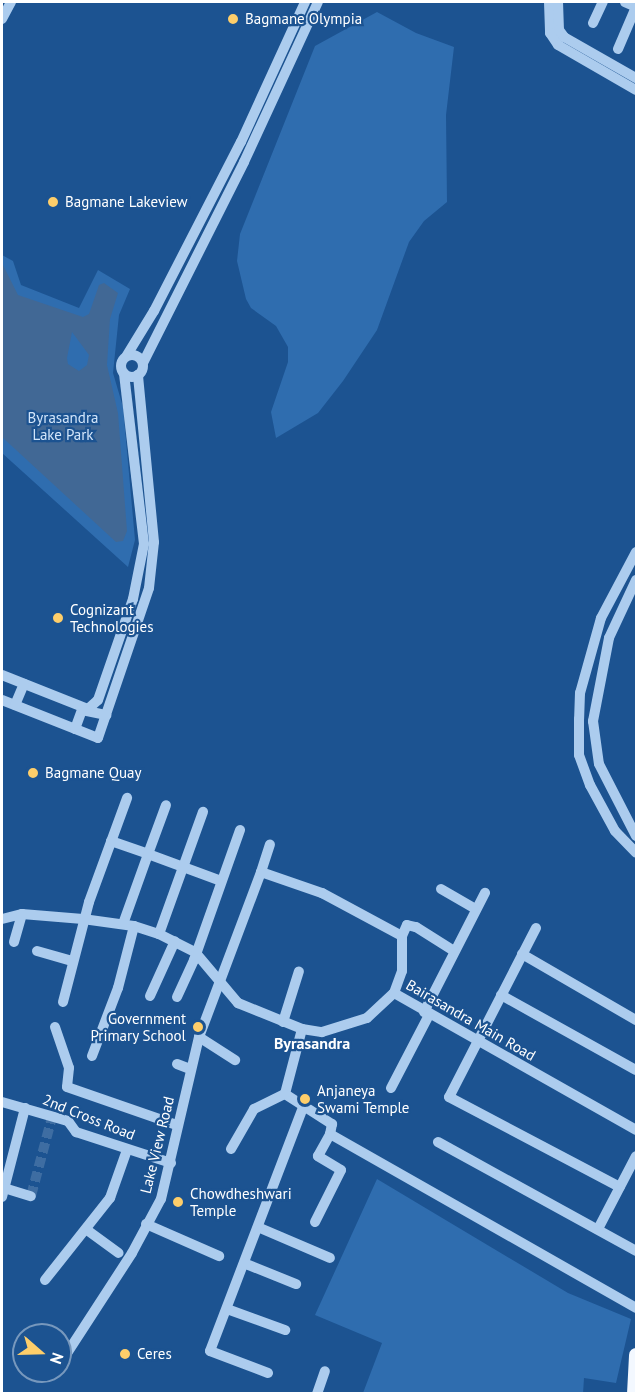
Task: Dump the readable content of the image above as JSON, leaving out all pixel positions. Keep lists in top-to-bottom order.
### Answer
{
  "streets": {
    "street": ["Bairasandra Main Road", "2nd Cross Road", "Lake View Road"]
  },
  "crossings": [
    ["Bairasandra Main Road", "Lake View Road"],
    ["2nd Cross Road", "Lake View Road"]
  ],
  "districts": ["Byrasandra"],
  "parks": ["Byrasandra Lake Park"],
  "places": [
    "Bagmane Olympia",
    "Bagmane Lakeview",
    "Cognizant Technologies",
    "Bagmane Quay",
    "Government Primary School",
    "Anjaneya Swami Temple",
    "Chowdheshwari Temple",
    "Ceres"
  ],
  "north": "right"
}
